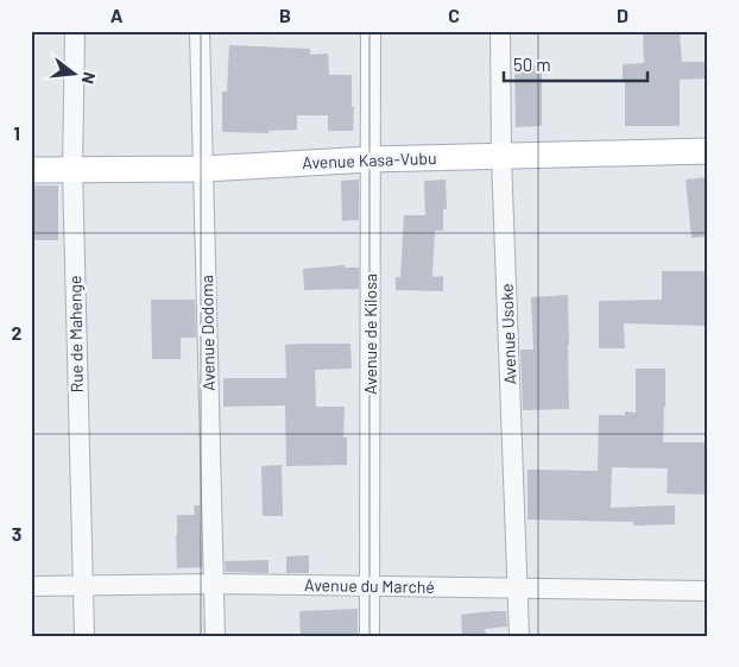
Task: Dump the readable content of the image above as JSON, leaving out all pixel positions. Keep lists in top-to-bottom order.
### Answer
{
  "streets": {
    "main road": ["Avenue Kasa-Vubu"],
    "street": [
      "Avenue Dodoma",
      "Rue de Mahenge",
      "Avenue de Kilosa",
      "Avenue Usoke",
      "Avenue du Marché"
    ]
  },
  "crossings": [
    ["Avenue Kasa-Vubu", "Avenue Dodoma"],
    ["Avenue Kasa-Vubu", "Rue de Mahenge"],
    ["Avenue Kasa-Vubu", "Avenue de Kilosa"],
    ["Avenue Kasa-Vubu", "Avenue Usoke"],
    ["Avenue Dodoma", "Avenue du Marché"],
    ["Rue de Mahenge", "Avenue du Marché"],
    ["Avenue de Kilosa", "Avenue du Marché"],
    ["Avenue Usoke", "Avenue du Marché"]
  ],
  "scale_bar": "50 m",
  "north": "right",
  "grid": {
    "columns": [
      "A",
      "B",
      "C",
      "D"
    ],
    "rows": ["1", "2", "3"]
  }
}
